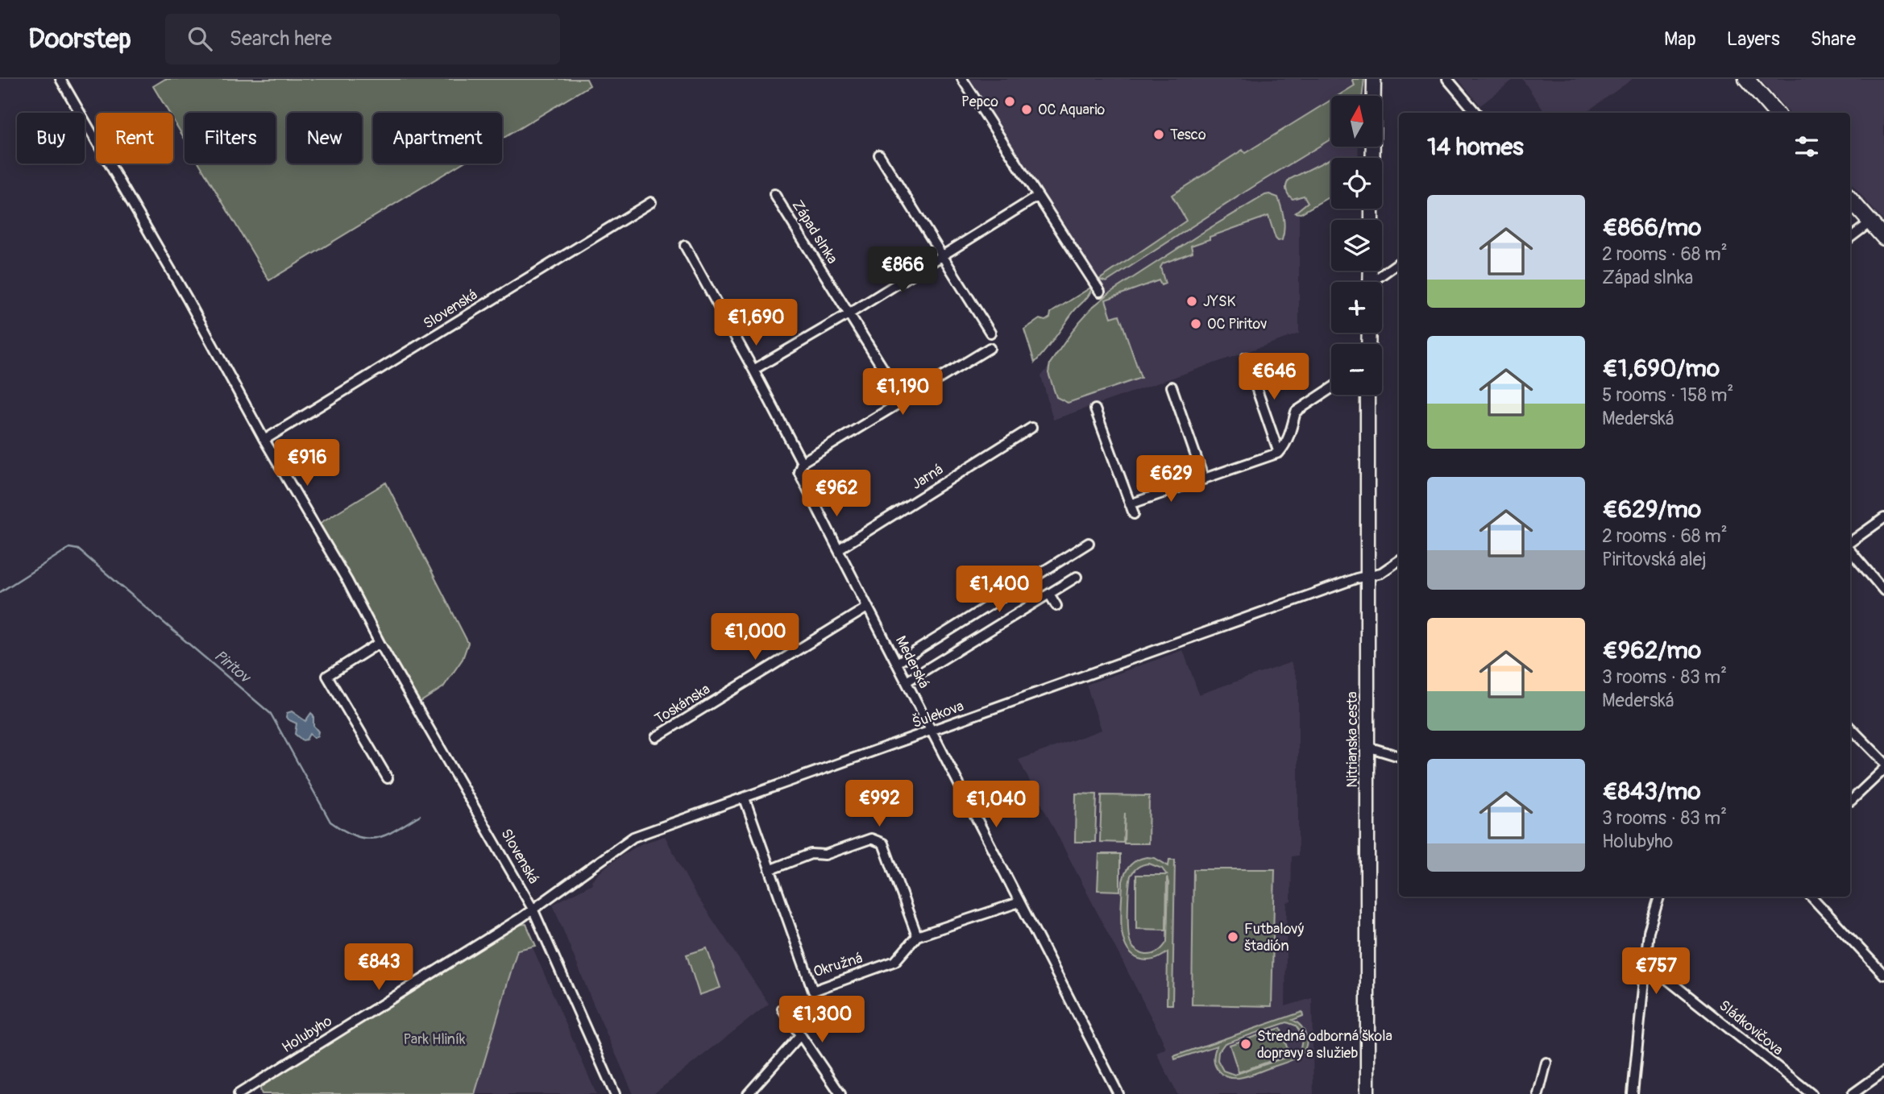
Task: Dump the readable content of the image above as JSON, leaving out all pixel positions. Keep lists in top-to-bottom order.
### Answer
{
  "streets": {
    "main road": ["Nitrianska cesta"],
    "street": [
      "Západ slnka",
      "Slovenská",
      "Jarná",
      "Mederská",
      "Toskánska",
      "Šulekova",
      "Okružná",
      "Sládkovičova",
      "Holubyho"
    ]
  },
  "crossings": [
    ["Slovenská", "Šulekova"],
    ["Slovenská", "Holubyho"],
    ["Jarná", "Mederská"],
    ["Mederská", "Toskánska"],
    ["Mederská", "Šulekova"],
    ["Šulekova", "Nitrianska cesta"],
    ["Šulekova", "Okružná"],
    ["Šulekova", "Holubyho"]
  ],
  "water": ["Piritov"],
  "parks": ["Park Hliník"],
  "places": [
    "Pepco",
    "OC Aquario",
    "Tesco",
    "JYSK",
    "OC Piritov",
    "Futbalový štadión",
    "Stredná odborná škola dopravy a služieb"
  ],
  "north": "top",
  "page": {
    "header": "Doorstep",
    "search": "Search here",
    "nav": ["Map", "Layers", "Share"],
    "map_buttons": ["+", "−"],
    "chip": [
      "Buy",
      "Rent",
      "Filters",
      "New",
      "Apartment"
    ],
    "heading": "14 homes",
    "list": [
      {
        "name": "€866/mo",
        "note": "2 rooms · 68 m² · Západ slnka"
      },
      {
        "name": "€1,690/mo",
        "note": "5 rooms · 158 m² · Mederská"
      },
      {
        "name": "€629/mo",
        "note": "2 rooms · 68 m² · Piritovská alej"
      },
      {
        "name": "€962/mo",
        "note": "3 rooms · 83 m² · Mederská"
      },
      {
        "name": "€843/mo",
        "note": "3 rooms · 83 m² · Holubyho"
      }
    ],
    "price": [
      "€866",
      "€1,690",
      "€646",
      "€1,190",
      "€916",
      "€629",
      "€962",
      "€1,400",
      "€1,000",
      "€992",
      "€1,040",
      "€843",
      "€757",
      "€1,300"
    ]
  }
}
